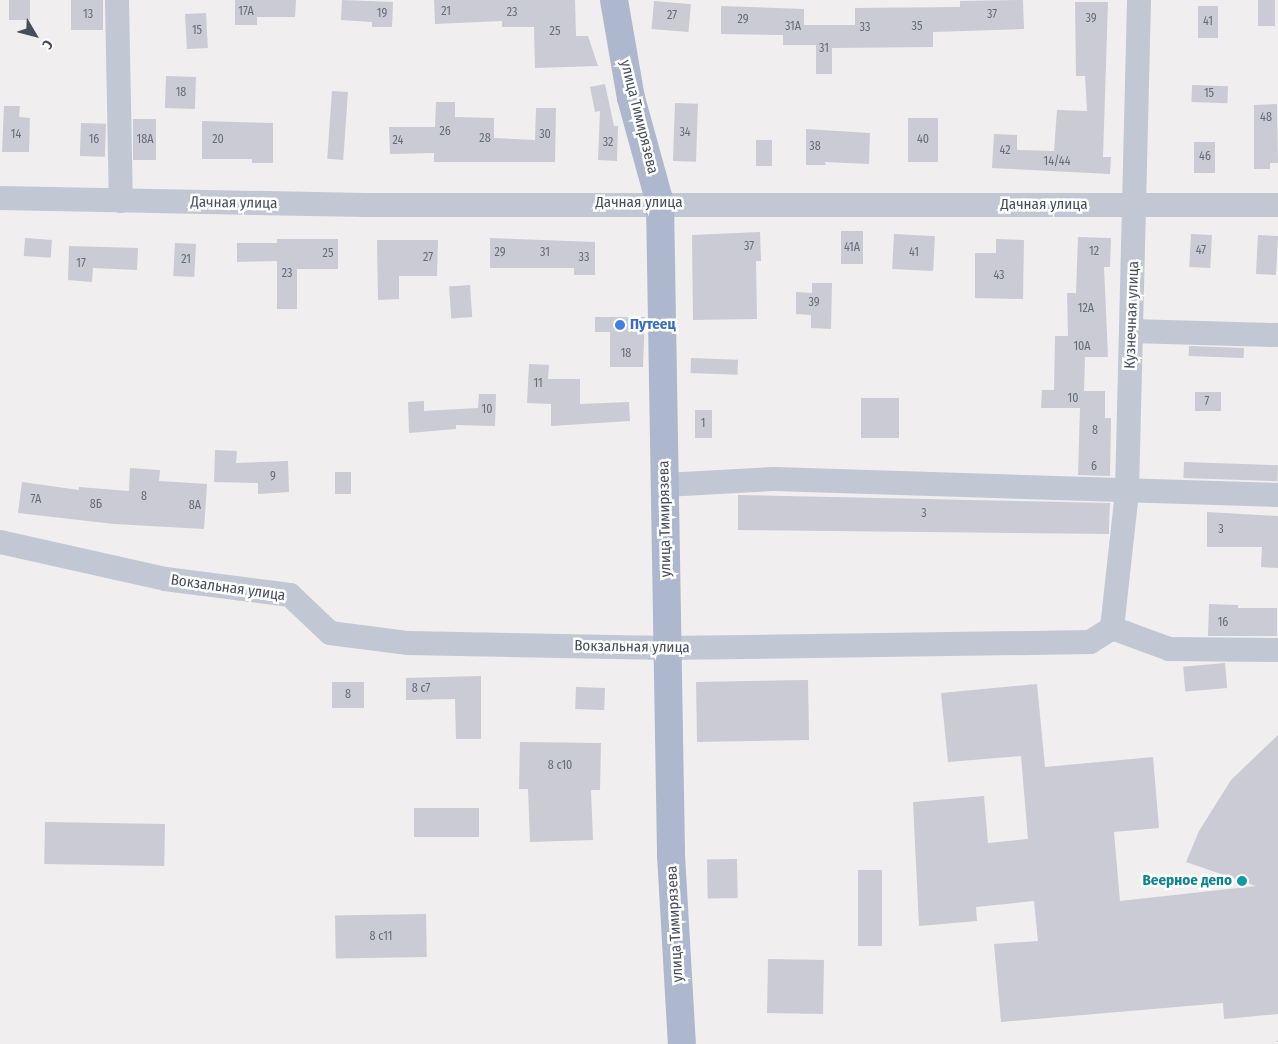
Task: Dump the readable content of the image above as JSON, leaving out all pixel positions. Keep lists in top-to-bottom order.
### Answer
{
  "streets": {
    "main road": ["улица Тимирязева"],
    "street": ["Дачная улица", "Кузнечная улица", "Вокзальная улица"]
  },
  "crossings": [
    ["улица Тимирязева", "Дачная улица"],
    ["улица Тимирязева", "Вокзальная улица"],
    ["Дачная улица", "Кузнечная улица"],
    ["Кузнечная улица", "Вокзальная улица"]
  ],
  "places": ["Путеец", "Веерное депо"],
  "house_numbers": [
    "17А",
    "21",
    "23",
    "19",
    "13",
    "37",
    "27",
    "39",
    "29",
    "41",
    "31А",
    "35",
    "33",
    "15",
    "25",
    "31",
    "18",
    "15",
    "48",
    "26",
    "34",
    "14",
    "30",
    "28",
    "16",
    "18А",
    "20",
    "40",
    "24",
    "32",
    "38",
    "42",
    "46",
    "14/44",
    "37",
    "41А",
    "47",
    "12",
    "29",
    "31",
    "41",
    "25",
    "27",
    "33",
    "21",
    "17",
    "23",
    "43",
    "39",
    "12А",
    "10А",
    "18",
    "11",
    "10",
    "7",
    "10",
    "1",
    "8",
    "6",
    "9",
    "8",
    "7А",
    "8Б",
    "8А",
    "3",
    "3",
    "16",
    "8 с7",
    "8",
    "8 с10",
    "8 с11"
  ],
  "north": "bottom right"
}
